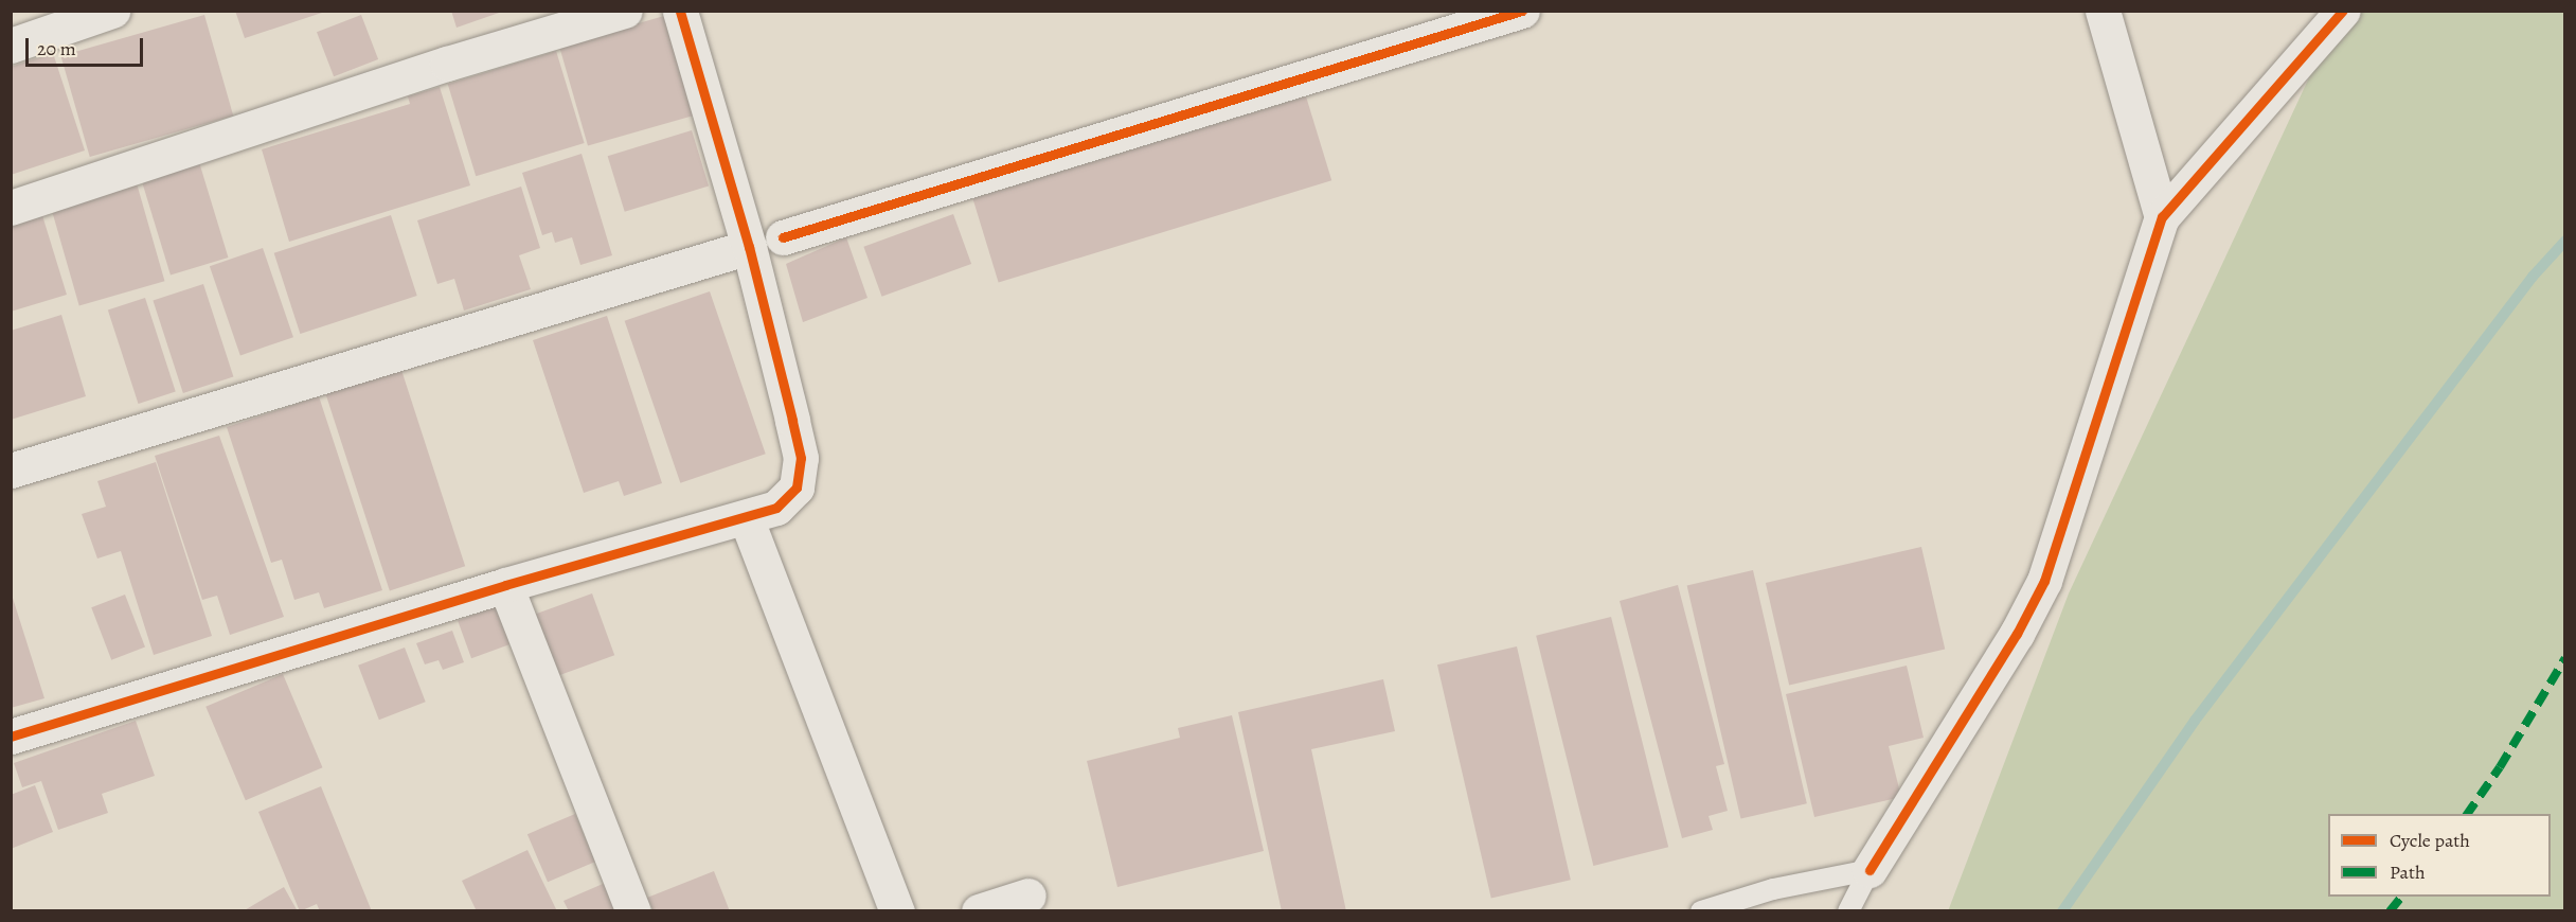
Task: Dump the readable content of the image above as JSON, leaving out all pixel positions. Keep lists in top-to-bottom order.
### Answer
{
  "legend": ["Cycle path", "Path"],
  "scale_bar": "20 m"
}
